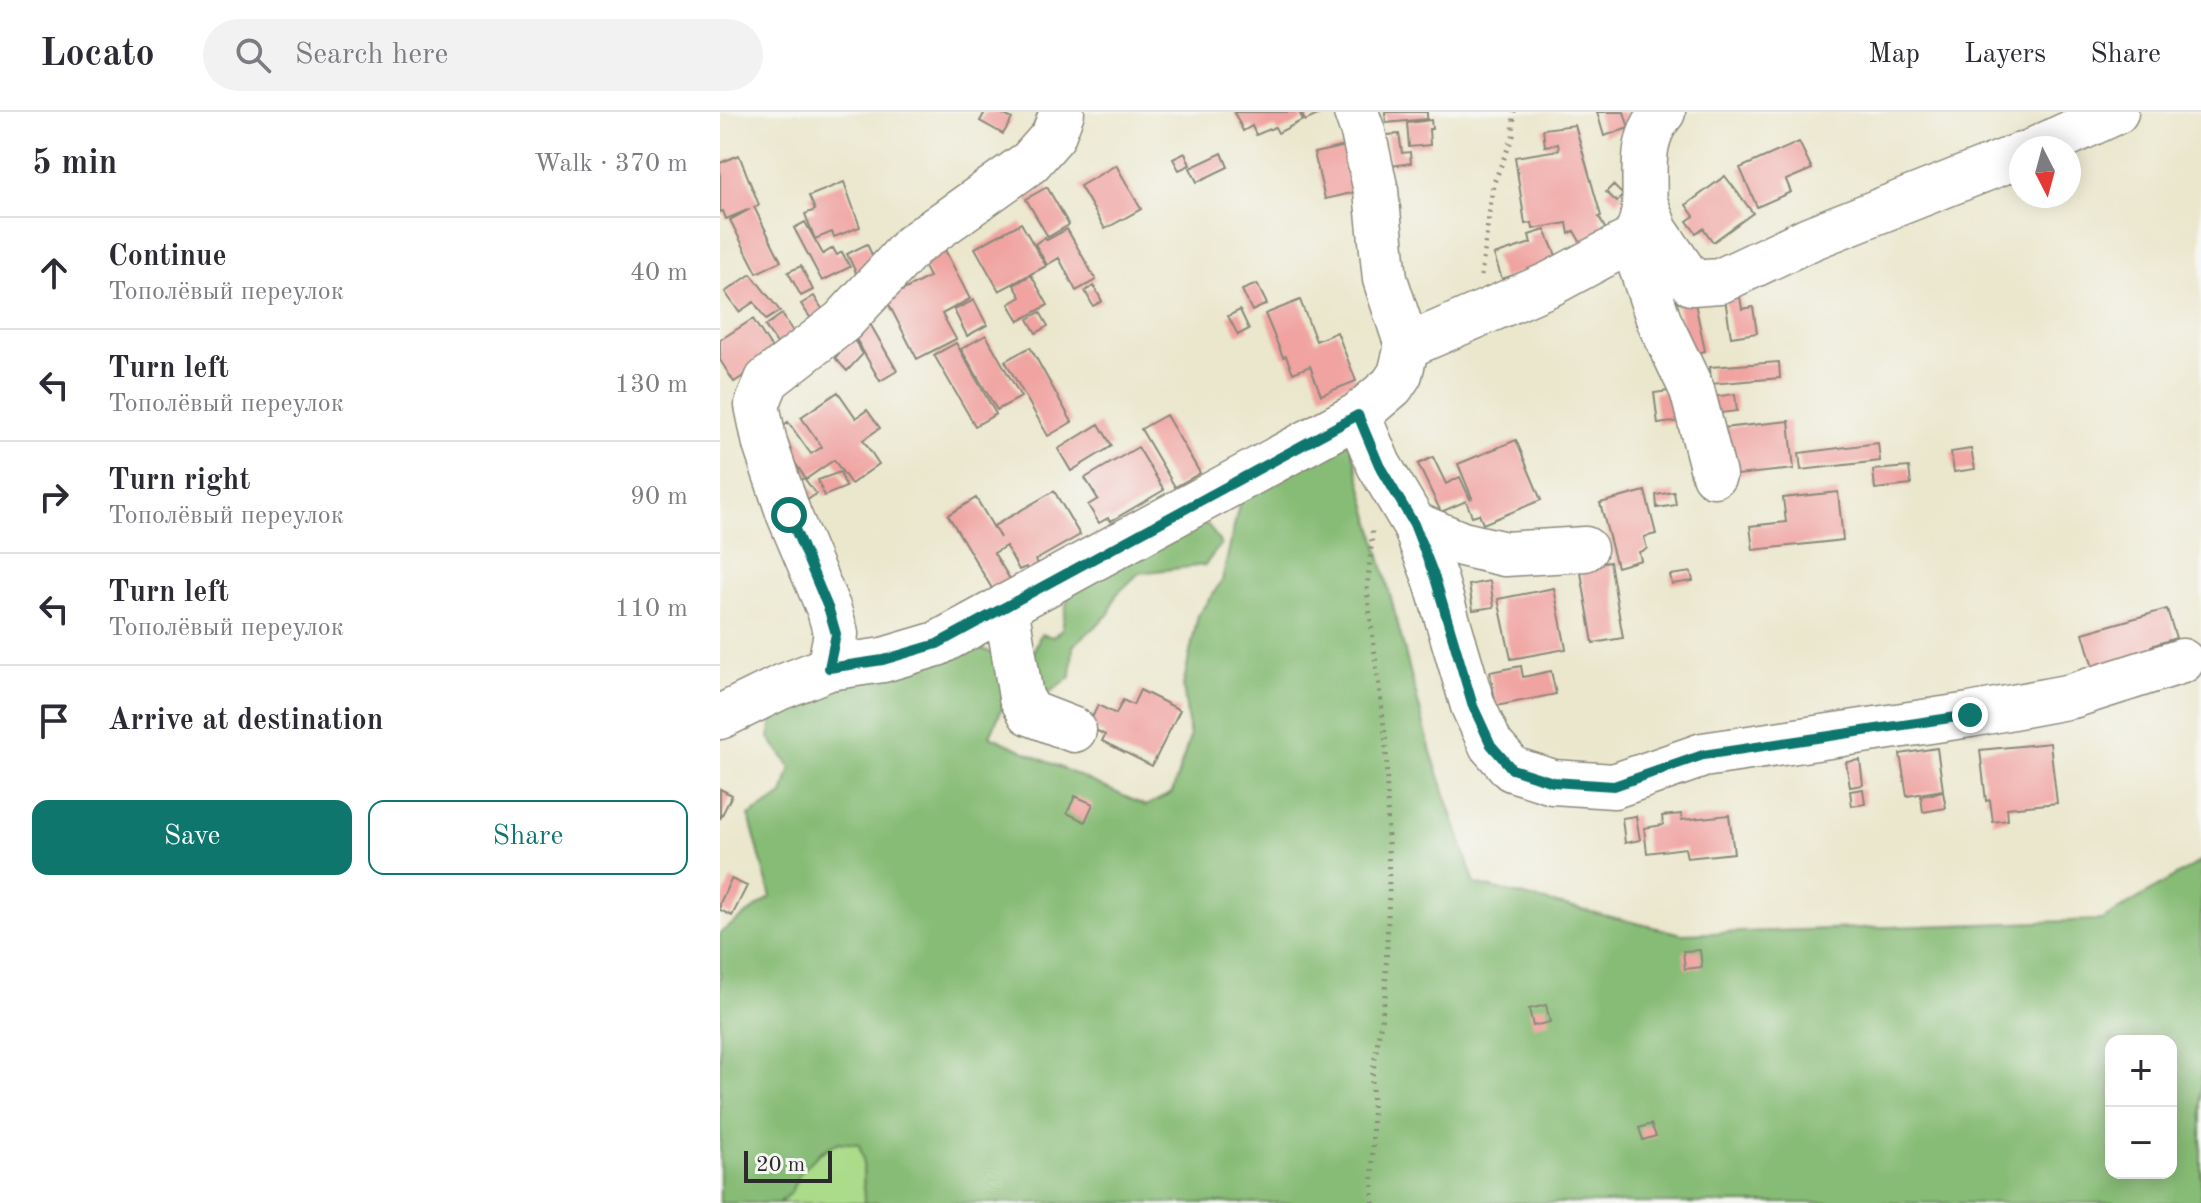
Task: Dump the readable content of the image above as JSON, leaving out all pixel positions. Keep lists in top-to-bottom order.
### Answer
{
  "scale_bar": "20 m",
  "north": "bottom",
  "page": {
    "header": "Locato",
    "search": "Search here",
    "nav": ["Map", "Layers", "Share"],
    "heading": ["5 min", "Walk · 370 m"],
    "list": [
      ["Continue", "Тополёвый переулок", "40 m"],
      ["Turn left", "Тополёвый переулок", "130 m"],
      ["Turn right", "Тополёвый переулок", "90 m"],
      ["Turn left", "Тополёвый переулок", "110 m"],
      "Arrive at destination"
    ],
    "buttons": ["Save", "Share"],
    "map_buttons": ["+", "−"],
    "scale": "20 m"
  }
}
